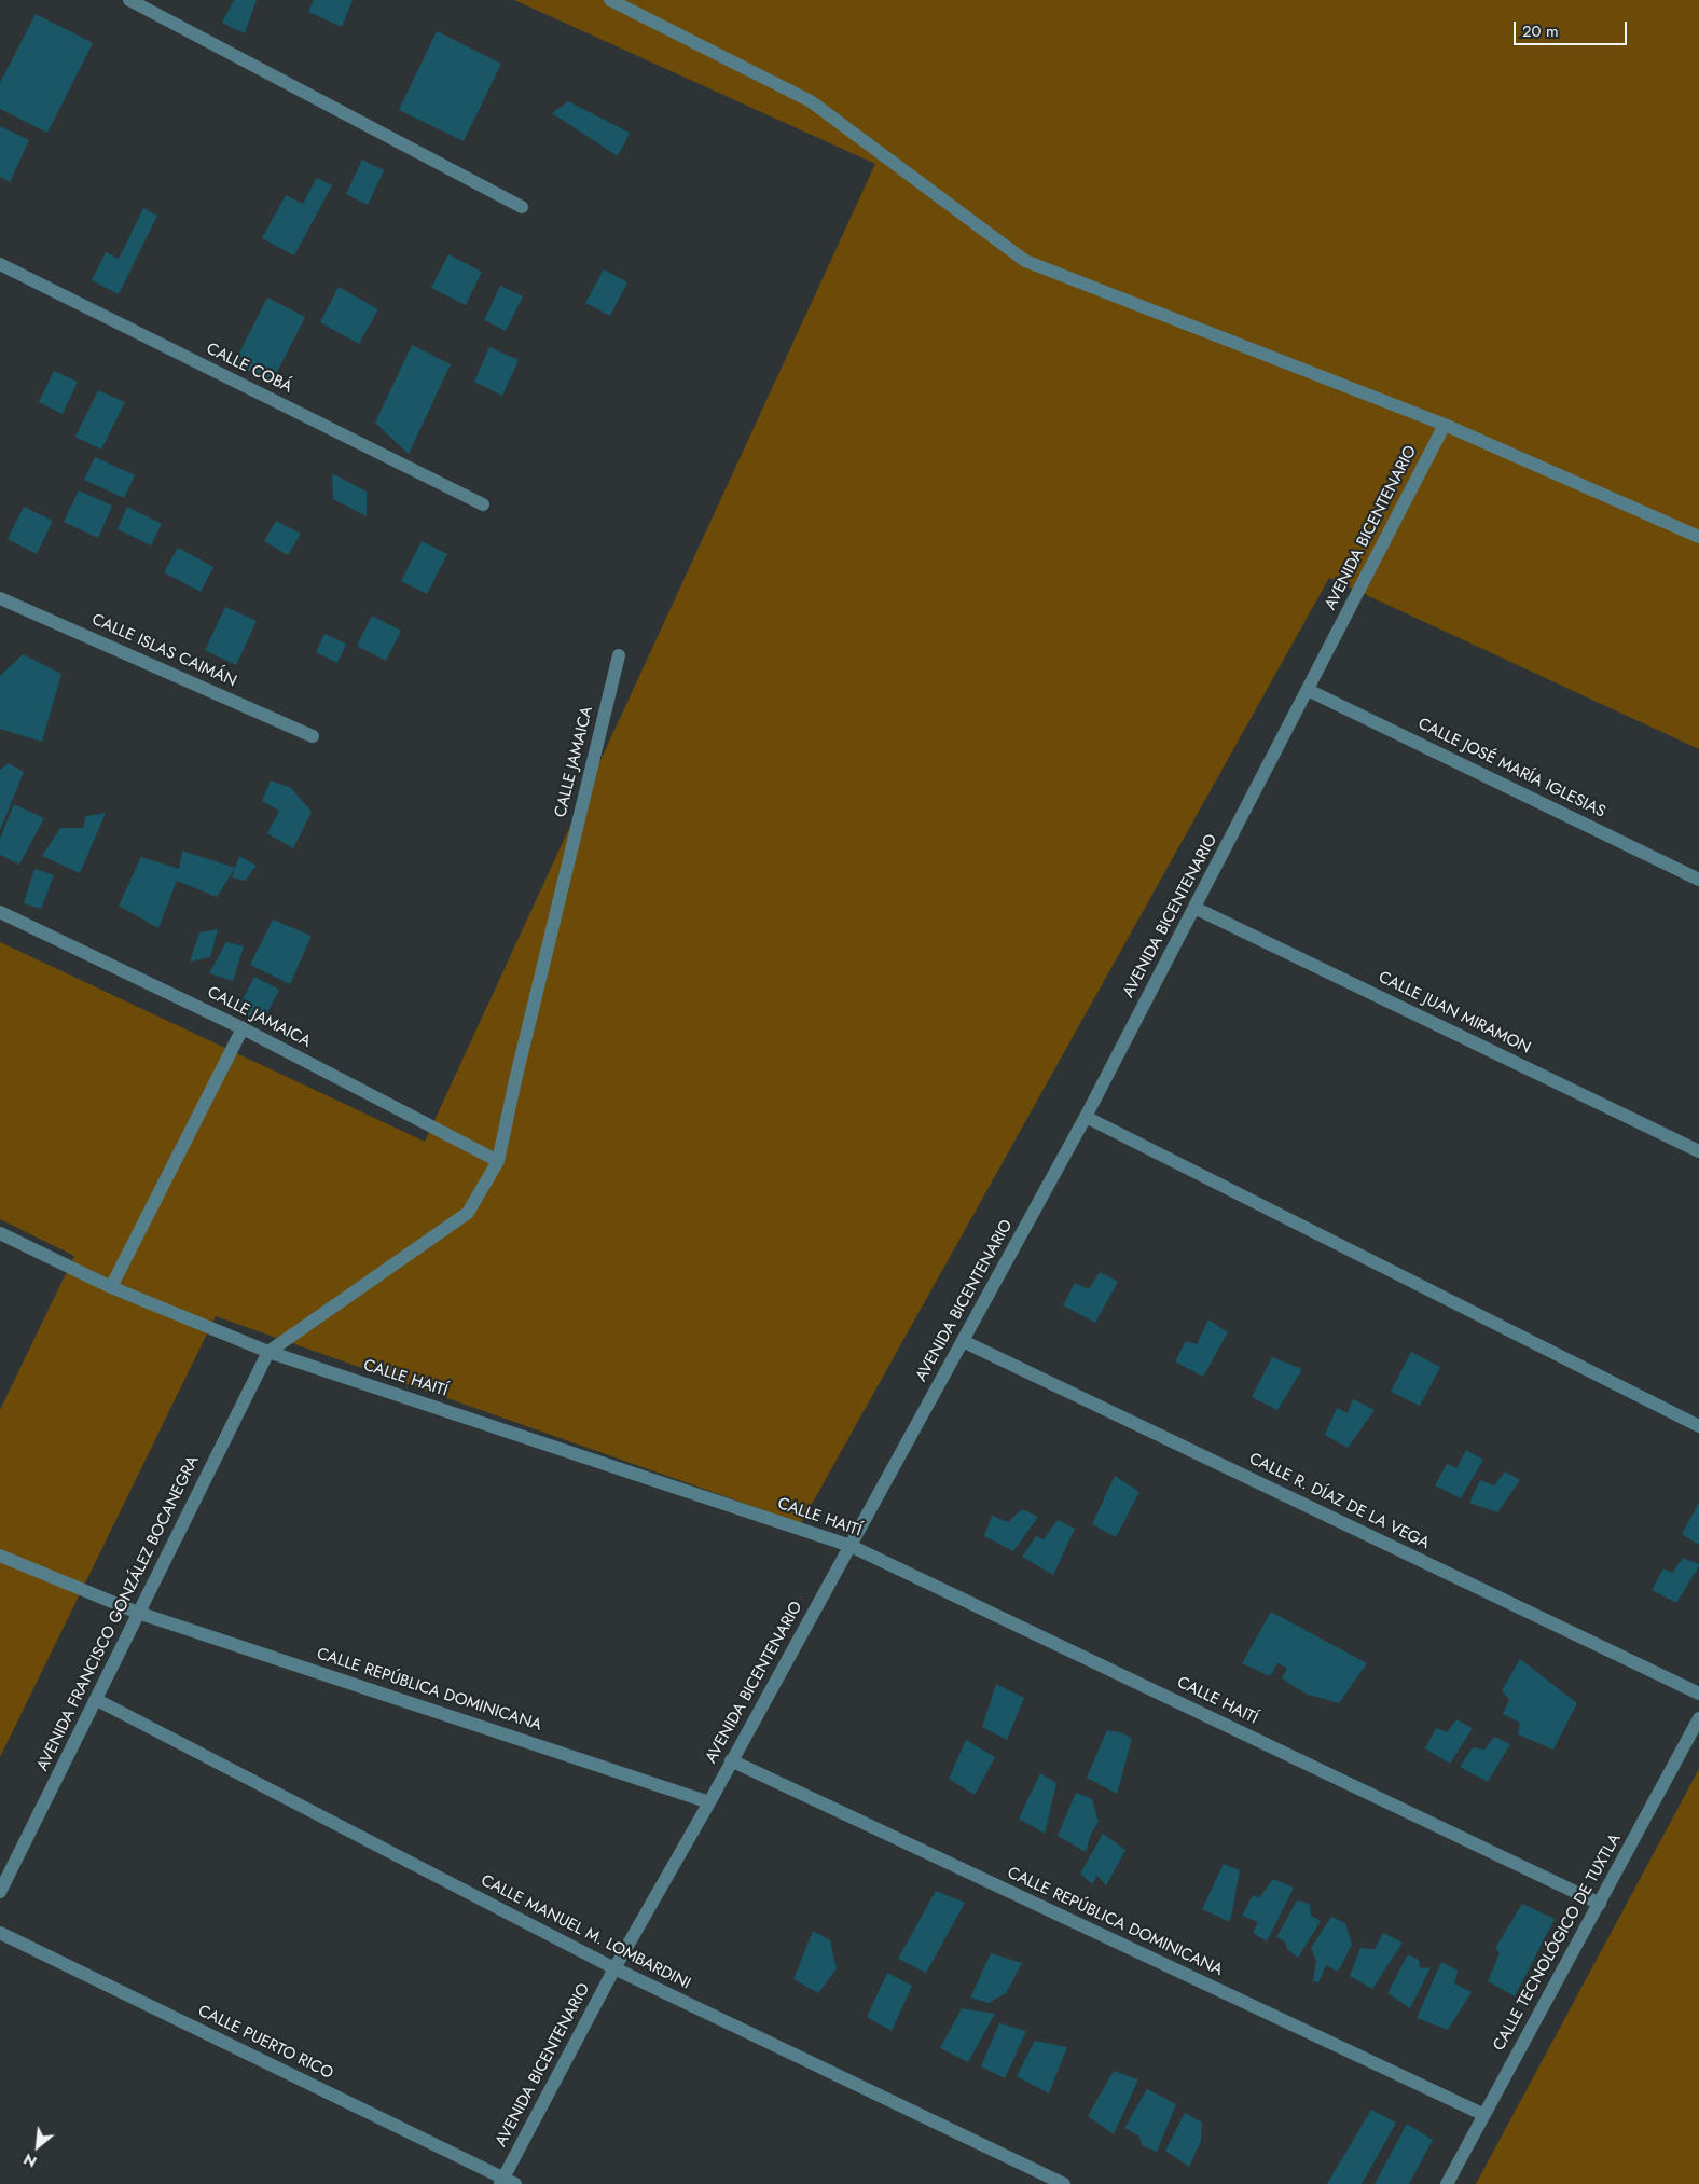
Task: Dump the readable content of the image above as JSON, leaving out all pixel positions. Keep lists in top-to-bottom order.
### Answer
{
  "streets": {
    "street": [
      "CALLE COBÁ",
      "AVENIDA BICENTENARIO",
      "CALLE ISLAS CAIMÁN",
      "CALLE JAMAICA",
      "CALLE JOSÉ MARÍA IGLESIAS",
      "CALLE JUAN MIRAMON",
      "CALLE HAITÍ",
      "CALLE R. DÍAZ DE LA VEGA",
      "AVENIDA FRANCISCO GONZÁLEZ BOCANEGRA",
      "CALLE REPÚBLICA DOMINICANA",
      "CALLE MANUEL M. LOMBARDINI",
      "CALLE TECNOLÓGICO DE TUXTLA",
      "CALLE PUERTO RICO"
    ]
  },
  "crossings": [
    ["AVENIDA BICENTENARIO", "CALLE JOSÉ MARÍA IGLESIAS"],
    ["AVENIDA BICENTENARIO", "CALLE JUAN MIRAMON"],
    ["AVENIDA BICENTENARIO", "CALLE HAITÍ"],
    ["AVENIDA BICENTENARIO", "CALLE R. DÍAZ DE LA VEGA"],
    ["AVENIDA BICENTENARIO", "CALLE REPÚBLICA DOMINICANA"],
    ["AVENIDA BICENTENARIO", "CALLE MANUEL M. LOMBARDINI"],
    ["AVENIDA BICENTENARIO", "CALLE PUERTO RICO"],
    ["CALLE JAMAICA", "CALLE HAITÍ"],
    ["CALLE JAMAICA", "AVENIDA FRANCISCO GONZÁLEZ BOCANEGRA"],
    ["CALLE HAITÍ", "AVENIDA FRANCISCO GONZÁLEZ BOCANEGRA"],
    ["CALLE HAITÍ", "CALLE TECNOLÓGICO DE TUXTLA"],
    ["AVENIDA FRANCISCO GONZÁLEZ BOCANEGRA", "CALLE REPÚBLICA DOMINICANA"],
    ["AVENIDA FRANCISCO GONZÁLEZ BOCANEGRA", "CALLE MANUEL M. LOMBARDINI"],
    ["CALLE REPÚBLICA DOMINICANA", "CALLE TECNOLÓGICO DE TUXTLA"]
  ],
  "scale_bar": "20 m",
  "north": "bottom left"
}
